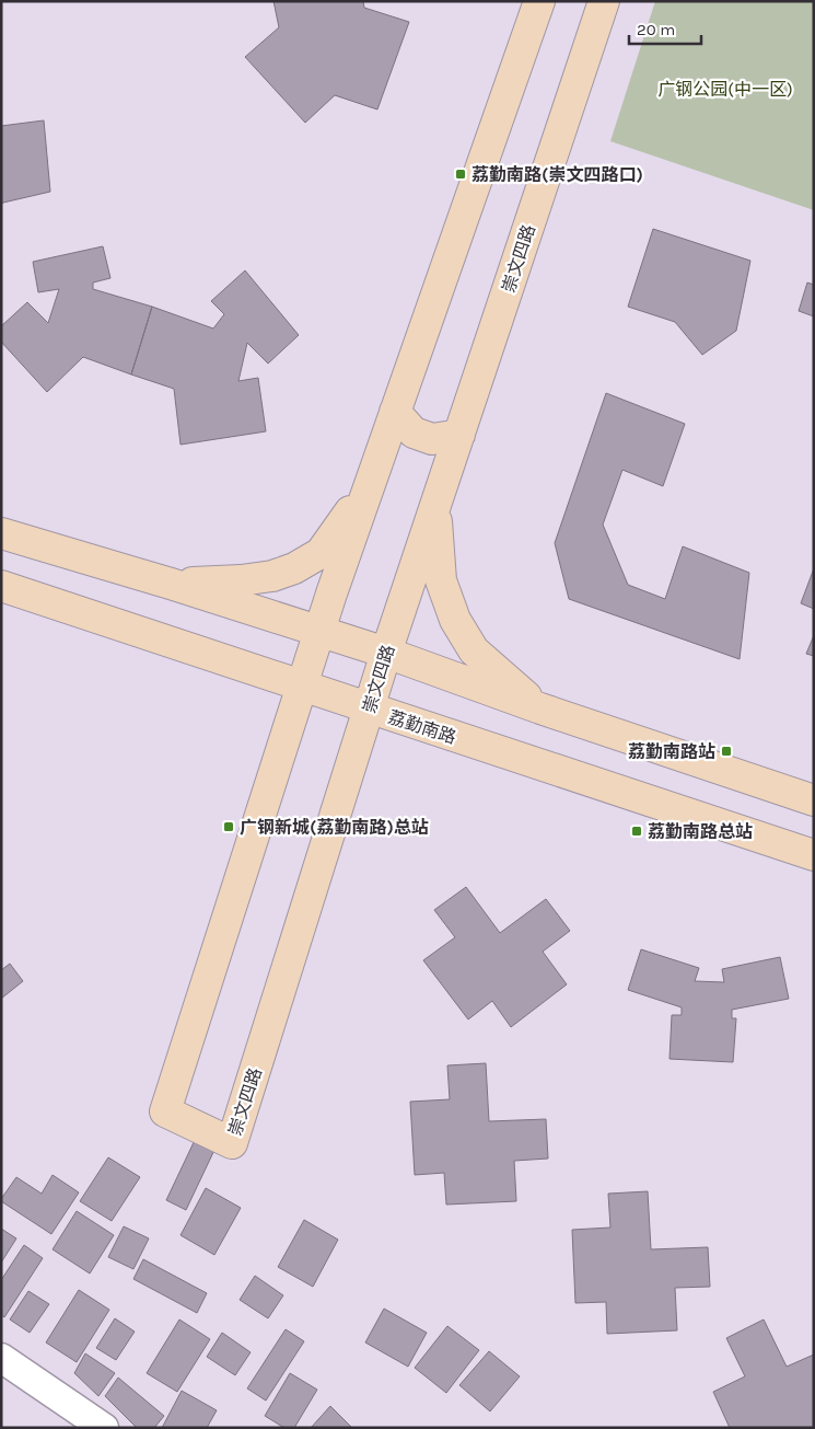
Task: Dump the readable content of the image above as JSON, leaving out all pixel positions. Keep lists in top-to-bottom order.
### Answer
{
  "streets": {
    "main road": ["崇文四路", "荔勤南路"]
  },
  "crossings": [
    ["崇文四路", "荔勤南路"]
  ],
  "parks": ["广钢公园(中一区)"],
  "places": {
    "transit": [
      "荔勤南路(崇文四路口)",
      "荔勤南路站",
      "广钢新城(荔勤南路)总站",
      "荔勤南路总站"
    ]
  },
  "scale_bar": "20 m"
}
